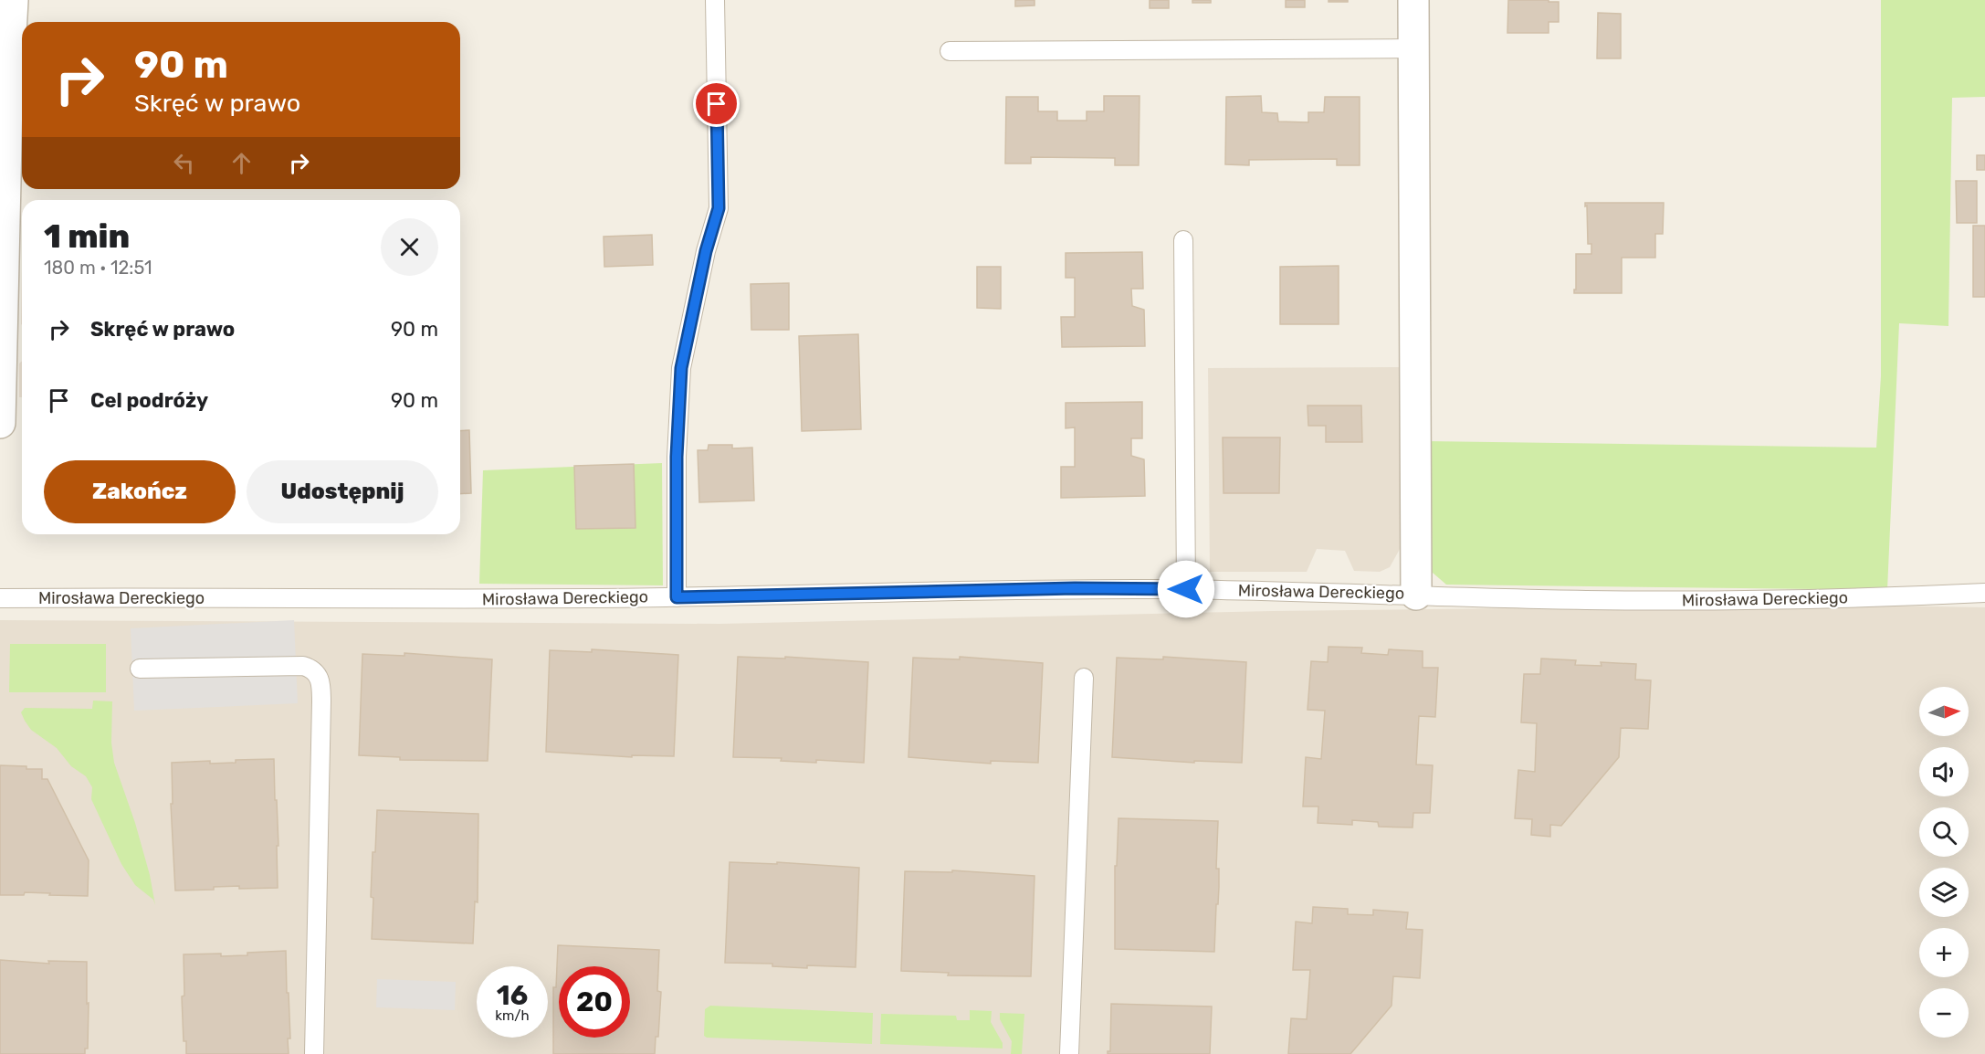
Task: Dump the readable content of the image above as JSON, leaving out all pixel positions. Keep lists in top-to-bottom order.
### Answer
{
  "streets": {
    "lane": ["Mirosława Dereckiego"]
  },
  "north": "right",
  "page": {
    "turn": ["90 m", "Skręć w prawo"],
    "heading": ["1 min", "180 m · 12:51"],
    "list": [
      {
        "name": "Skręć w prawo",
        "value": "90 m"
      },
      {
        "name": "Cel podróży",
        "value": "90 m"
      }
    ],
    "buttons": ["Zakończ", "Udostępnij"],
    "map_buttons": ["+", "−"],
    "speed": "16 km/h",
    "limit": "20"
  }
}
